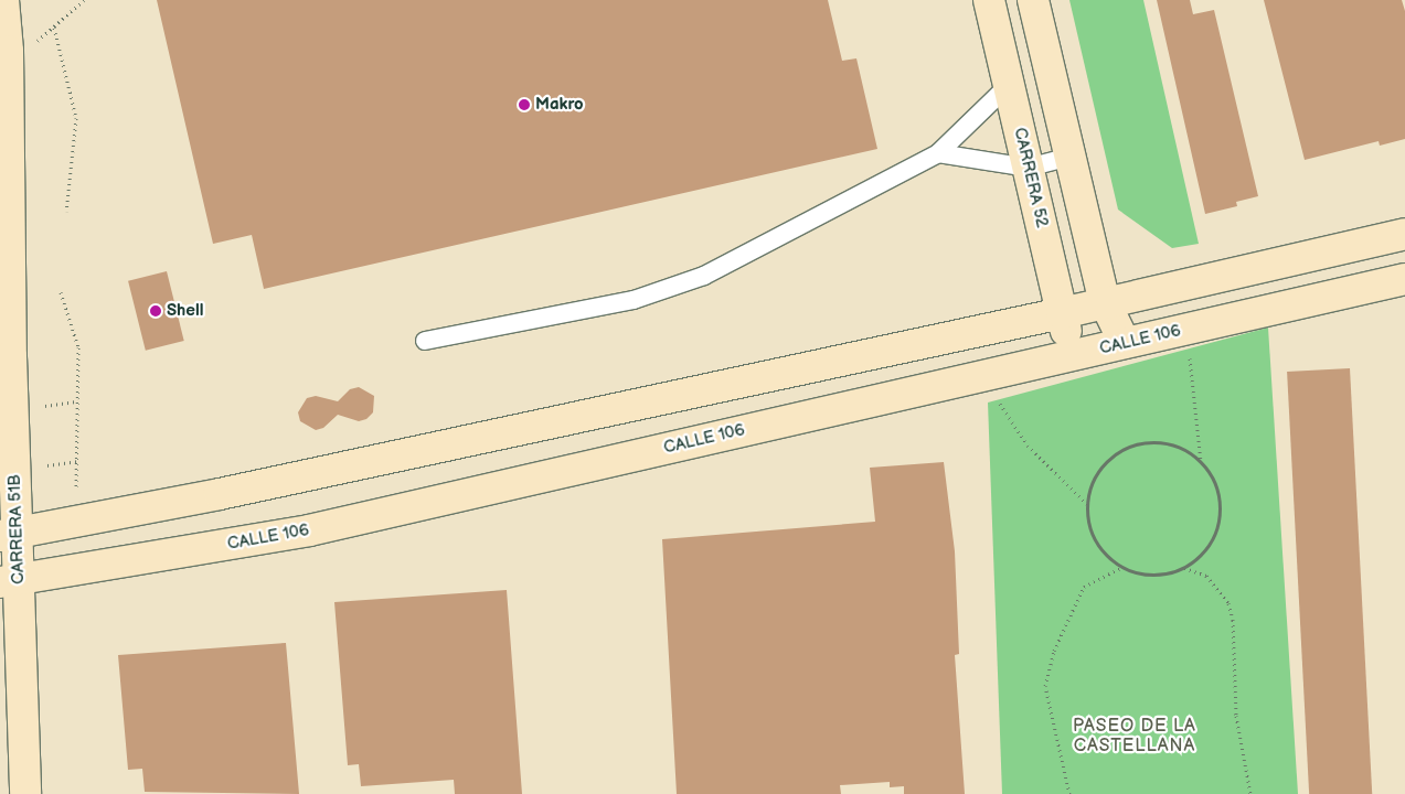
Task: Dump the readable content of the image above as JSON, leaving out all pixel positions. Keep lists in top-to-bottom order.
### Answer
{
  "streets": {
    "street": ["CARRERA 52", "CALLE 106", "CARRERA 51B"]
  },
  "crossings": [
    ["CARRERA 52", "CALLE 106"],
    ["CALLE 106", "CARRERA 51B"]
  ],
  "districts": ["PASEO DE LA CASTELLANA"],
  "places": ["Makro", "Shell"]
}
